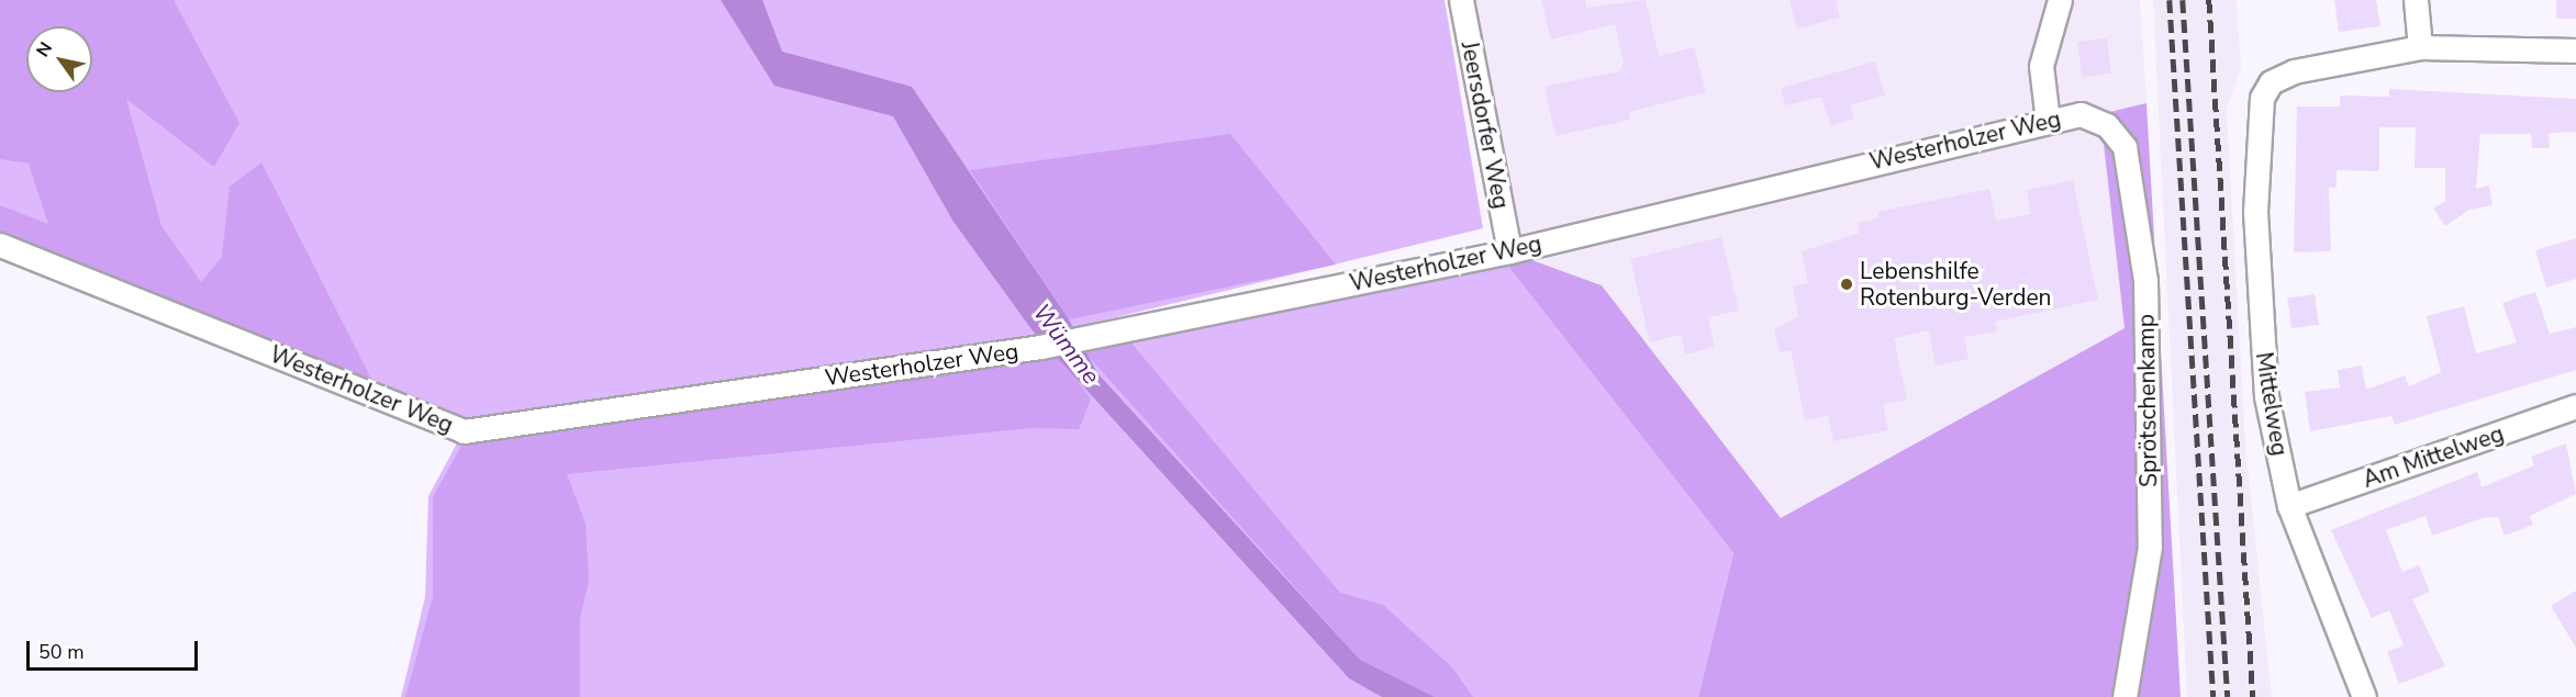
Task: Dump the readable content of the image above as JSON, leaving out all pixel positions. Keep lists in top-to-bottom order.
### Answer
{
  "streets": {
    "street": [
      "Jeersdorfer Weg",
      "Westerholzer Weg",
      "Sprötschenkamp",
      "Mittelweg",
      "Am Mittelweg"
    ]
  },
  "crossings": [
    ["Jeersdorfer Weg", "Westerholzer Weg"],
    ["Westerholzer Weg", "Sprötschenkamp"],
    ["Mittelweg", "Am Mittelweg"]
  ],
  "water": ["Wümme"],
  "places": ["Lebenshilfe Rotenburg-Verden"],
  "scale_bar": "50 m",
  "north": "top left"
}
